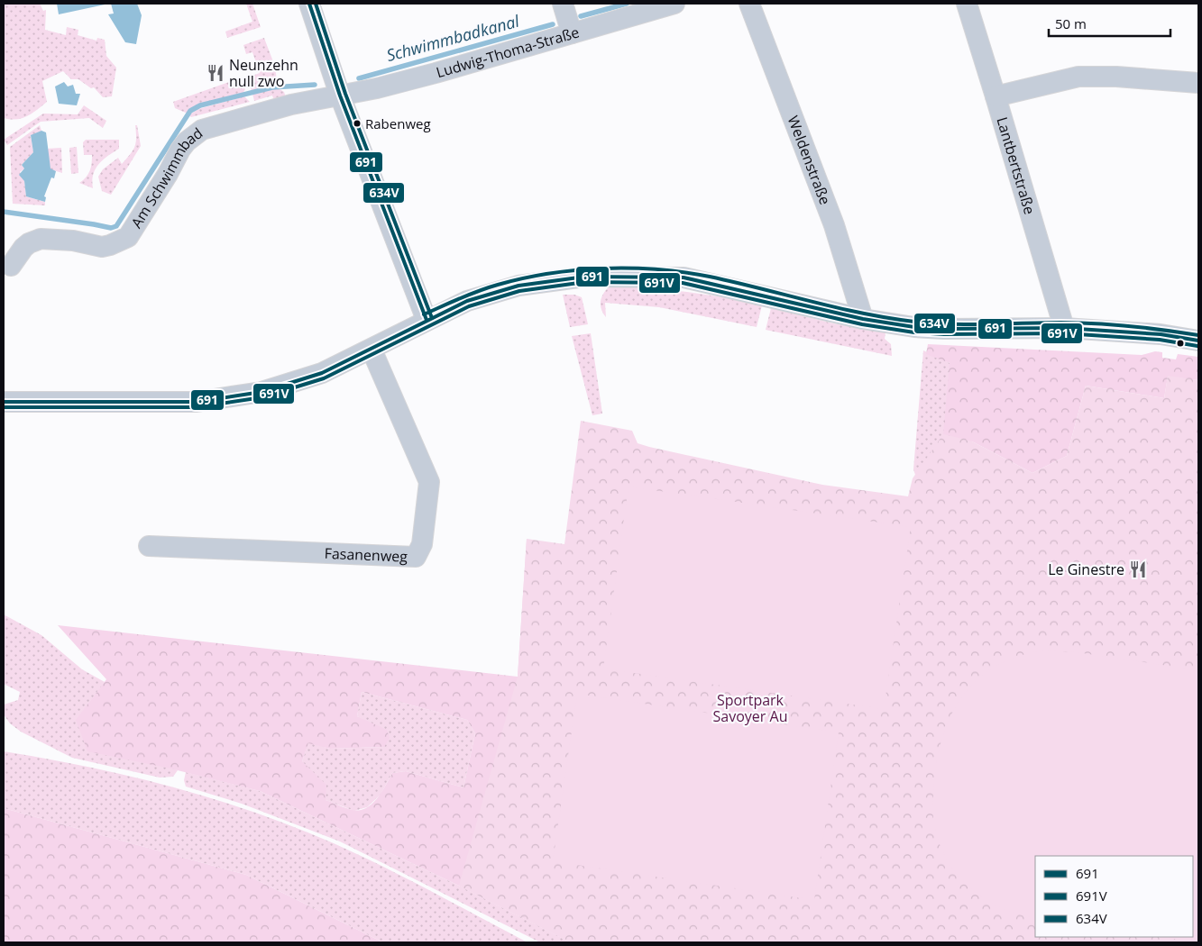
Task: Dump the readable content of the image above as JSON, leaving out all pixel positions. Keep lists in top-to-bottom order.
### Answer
{
  "streets": {
    "street": [
      "Ludwig-Thoma-Straße",
      "Weldenstraße",
      "Lantbertstraße",
      "Am Schwimmbad",
      "Fasanenweg"
    ]
  },
  "crossings": [
    ["Ludwig-Thoma-Straße", "Am Schwimmbad"]
  ],
  "water": ["Schwimmbadkanal"],
  "parks": ["Sportpark Savoyer Au"],
  "places": {
    "restaurant": ["Neunzehn null zwo", "Le Ginestre"],
    "other": ["Rabenweg"]
  },
  "lines": ["transit line 691", "transit line 634V", "transit line 691V"],
  "legend": ["691", "691V", "634V"],
  "scale_bar": "50 m"
}
